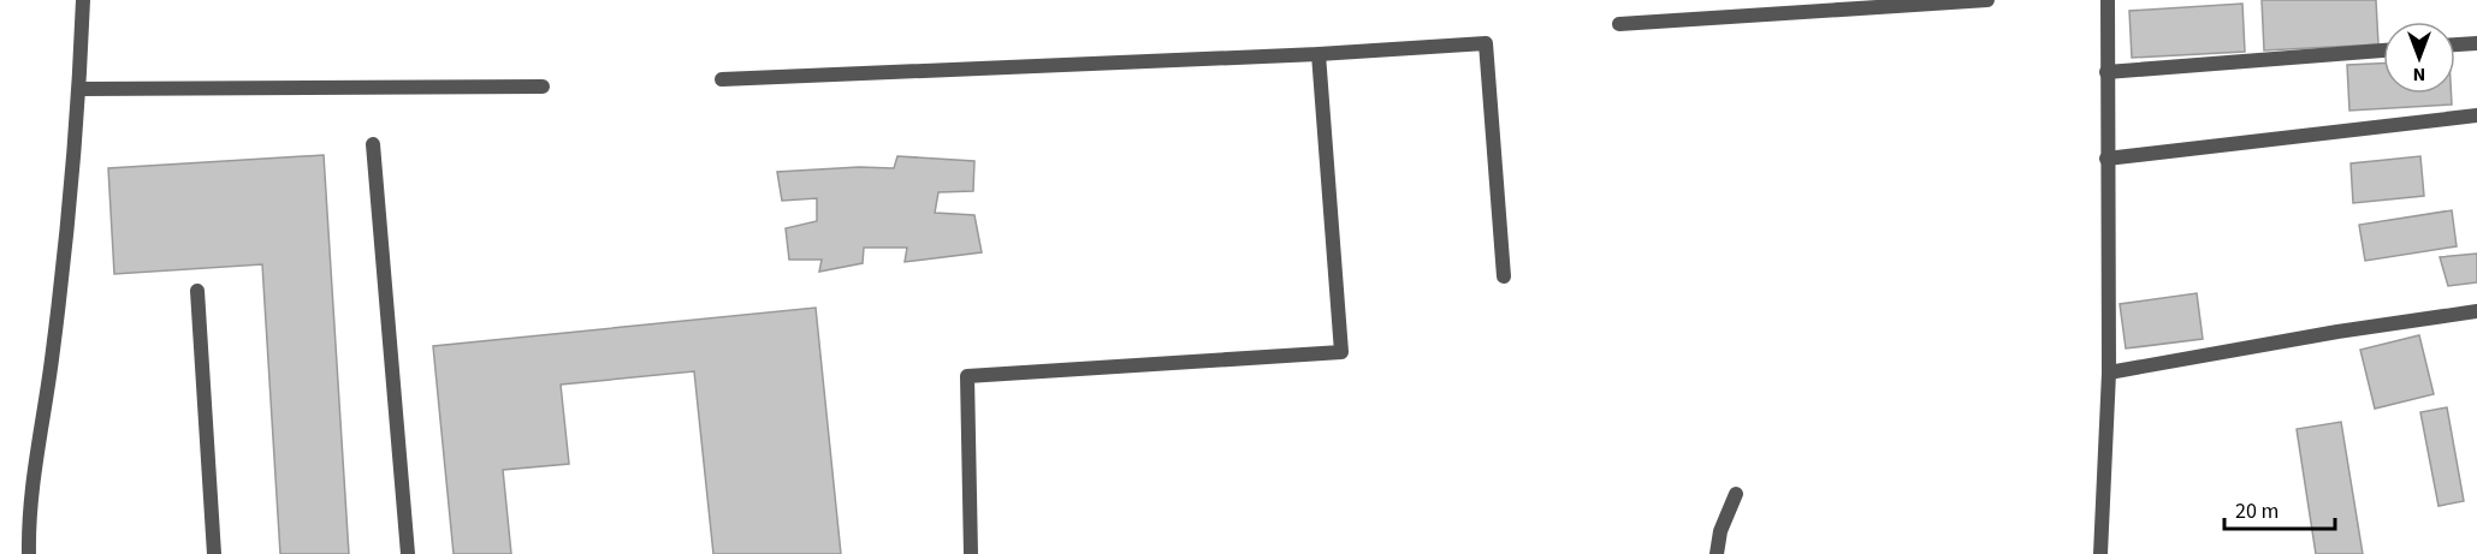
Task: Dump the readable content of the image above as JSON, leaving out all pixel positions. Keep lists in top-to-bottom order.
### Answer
{
  "scale_bar": "20 m",
  "north": "bottom"
}
